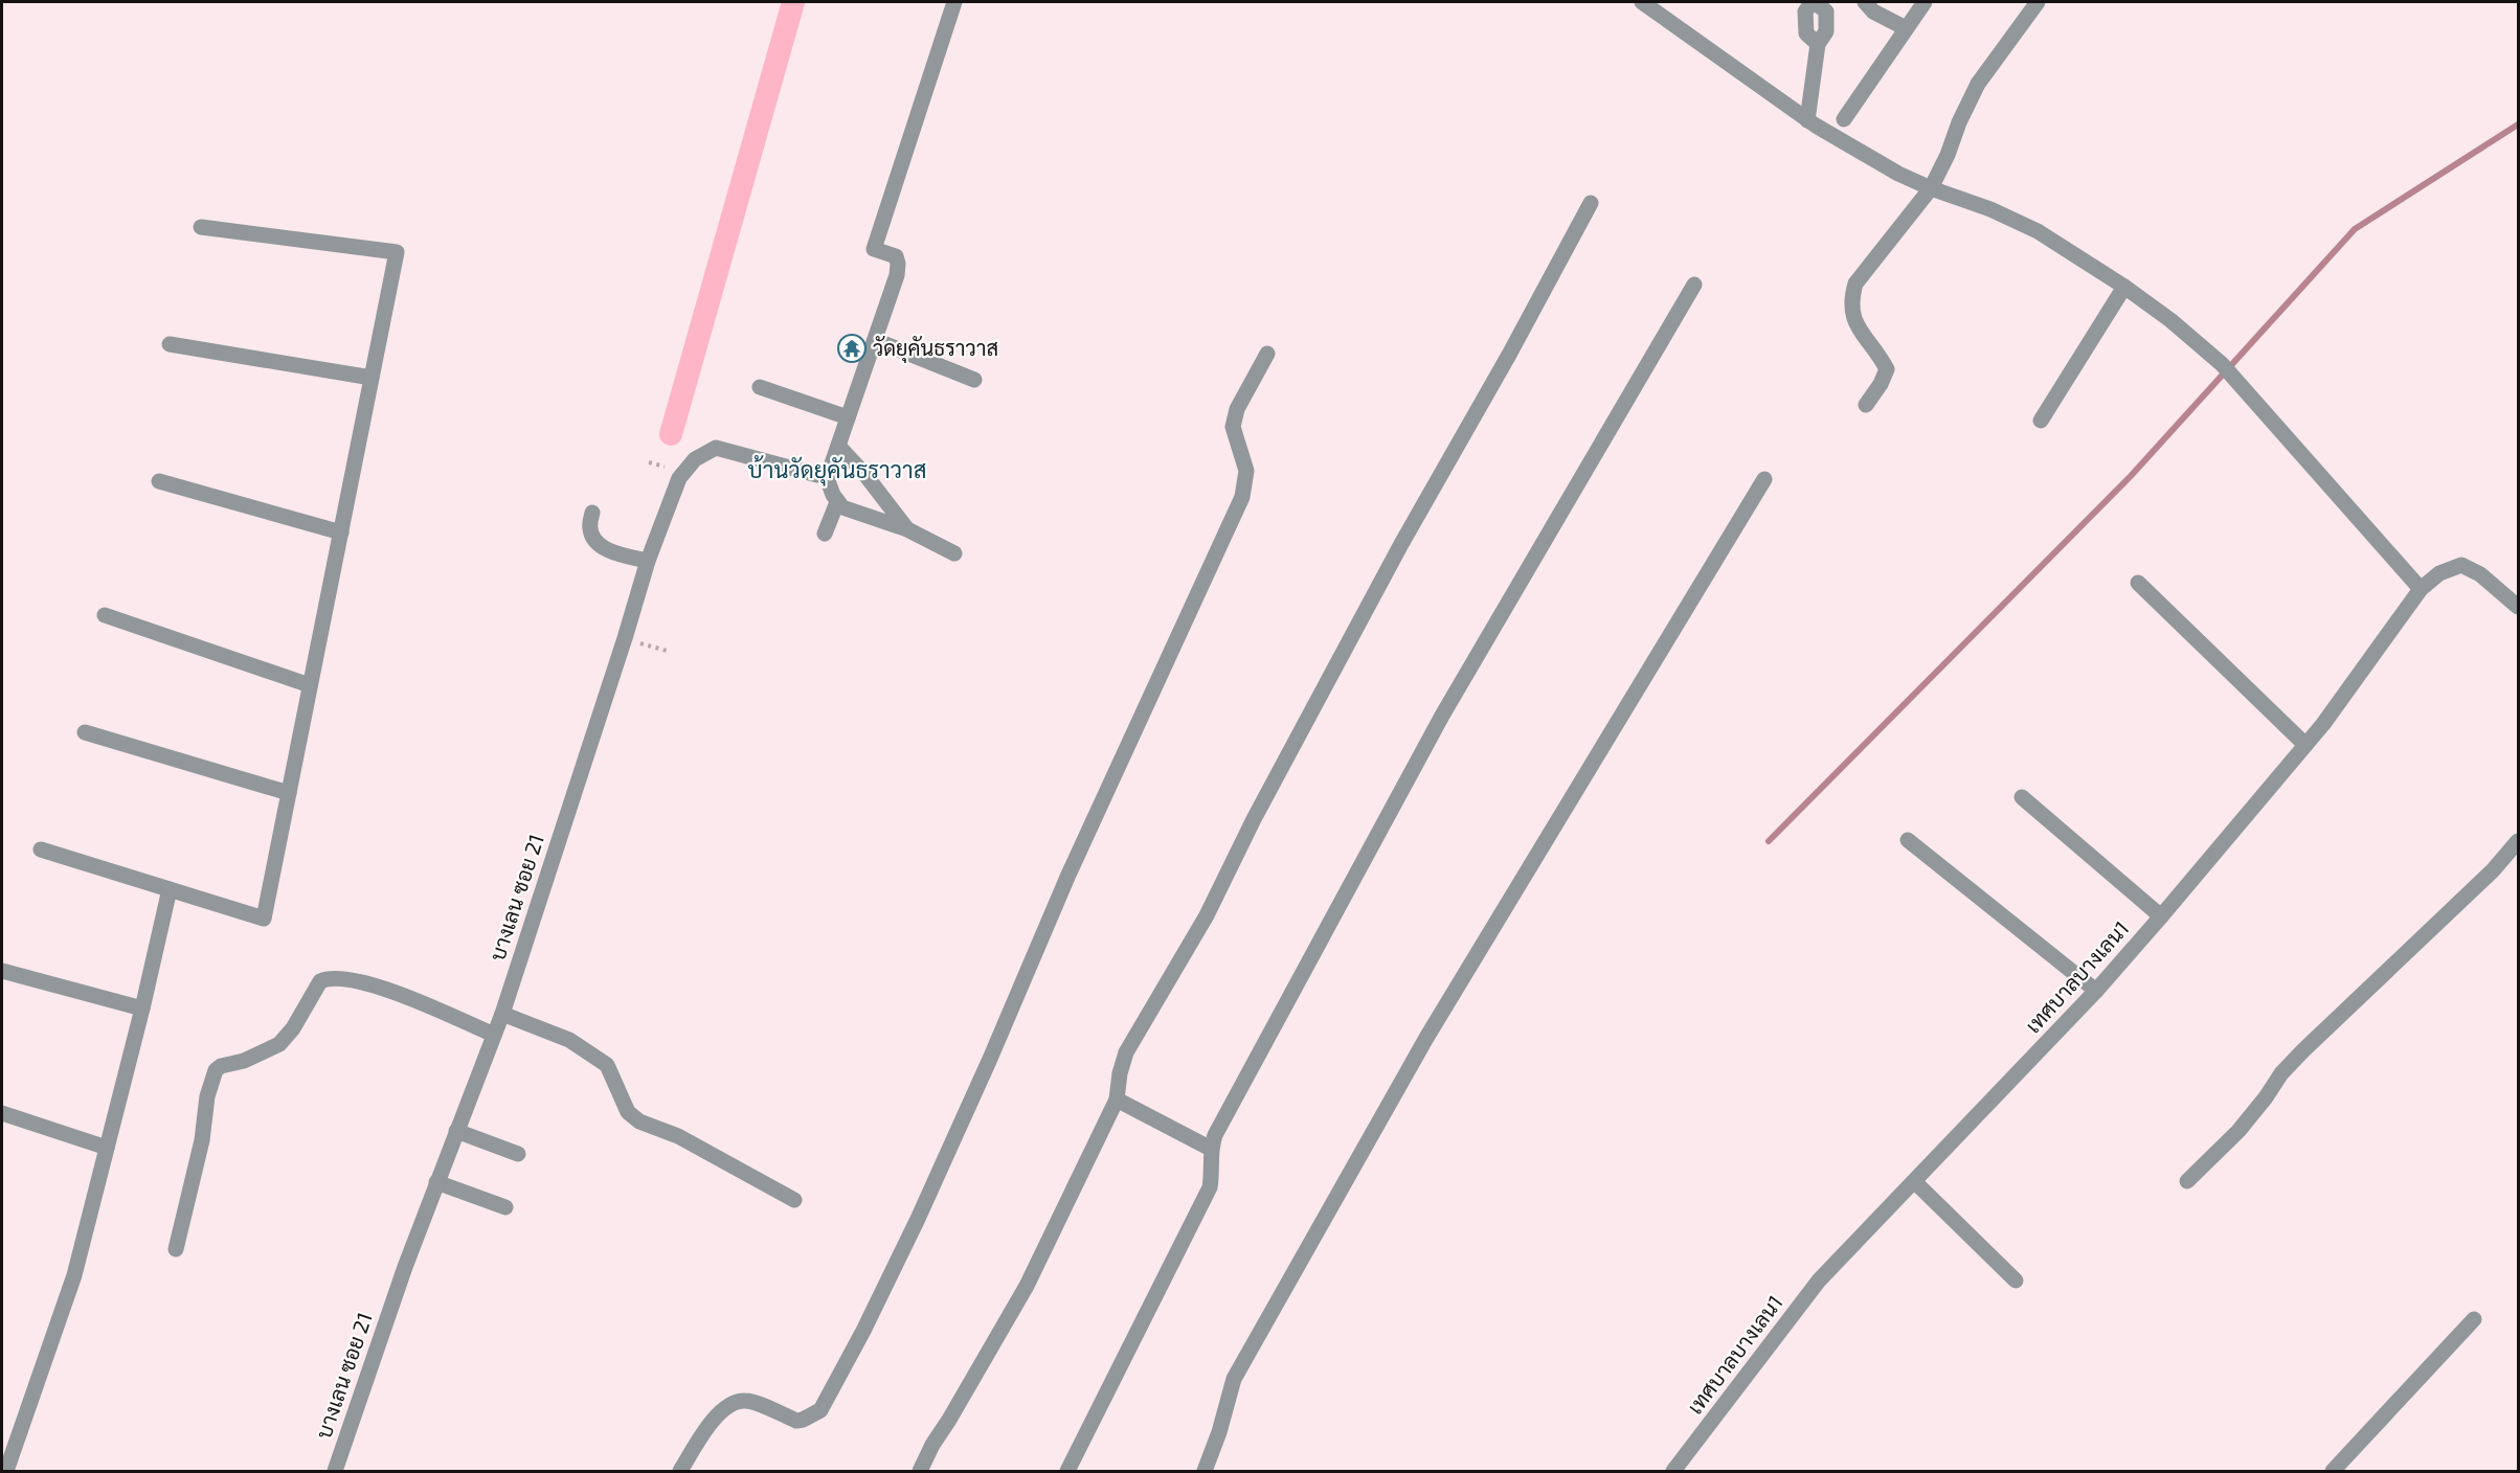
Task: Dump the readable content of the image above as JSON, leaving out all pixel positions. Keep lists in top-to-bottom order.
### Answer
{
  "streets": {
    "street": ["บางเลน ซอย 21", "เทศบาลบางเลน1"]
  },
  "districts": ["บ้านวัดยุคันธราวาส"],
  "places": {
    "temple": ["วัดยุคันธราวาส"]
  }
}
